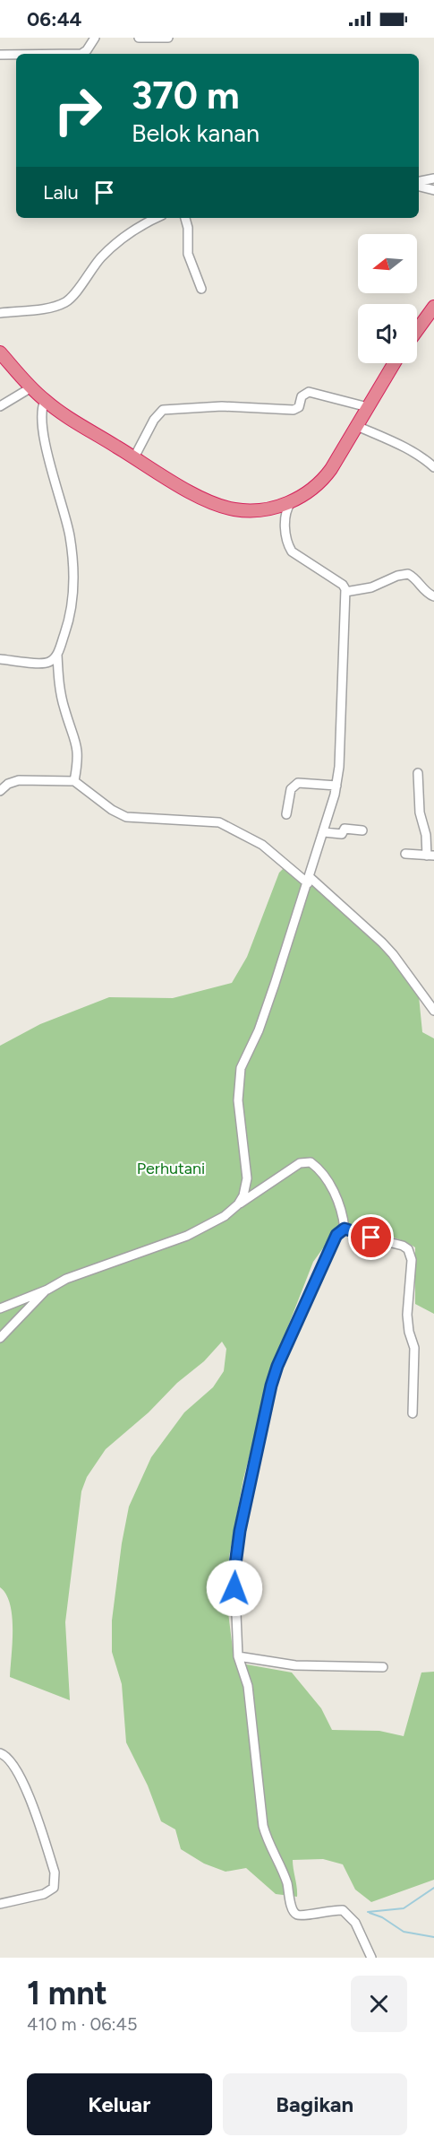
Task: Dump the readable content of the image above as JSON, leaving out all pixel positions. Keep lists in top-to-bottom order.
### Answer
{
  "parks": ["Perhutani"],
  "north": "left",
  "page": {
    "status": "06:44",
    "turn": ["370 m", "Belok kanan"],
    "then": "Lalu",
    "heading": ["1 mnt", "410 m · 06:45"],
    "buttons": ["Keluar", "Bagikan"]
  }
}
